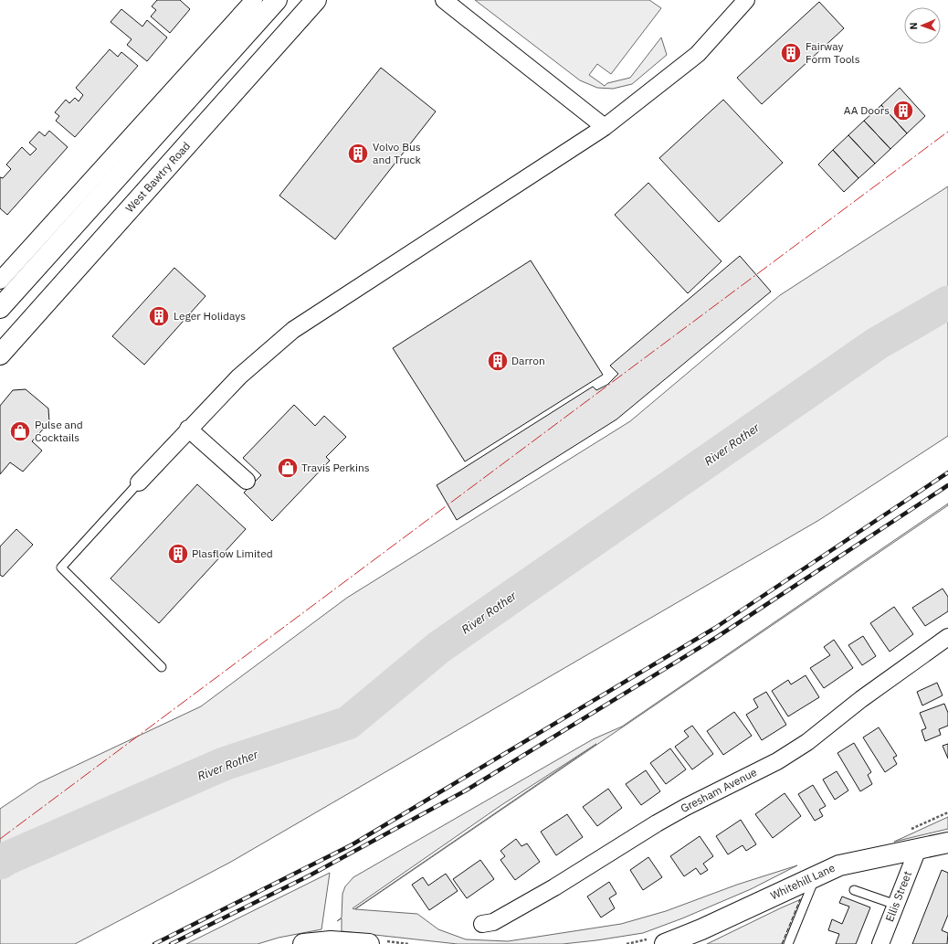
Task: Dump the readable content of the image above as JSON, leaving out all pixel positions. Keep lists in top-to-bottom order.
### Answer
{
  "streets": {
    "main road": ["West Bawtry Road", "Whitehill Lane"],
    "street": ["Gresham Avenue", "Ellis Street"]
  },
  "crossings": [
    ["Whitehill Lane", "Ellis Street"]
  ],
  "water": ["River Rother"],
  "places": {
    "building": [
      "Fairway Form Tools",
      "AA Doors",
      "Volvo Bus and Truck",
      "Leger Holidays",
      "Darron",
      "Plasflow Limited"
    ],
    "shop": ["Pulse and Cocktails", "Travis Perkins"]
  },
  "north": "left"
}
